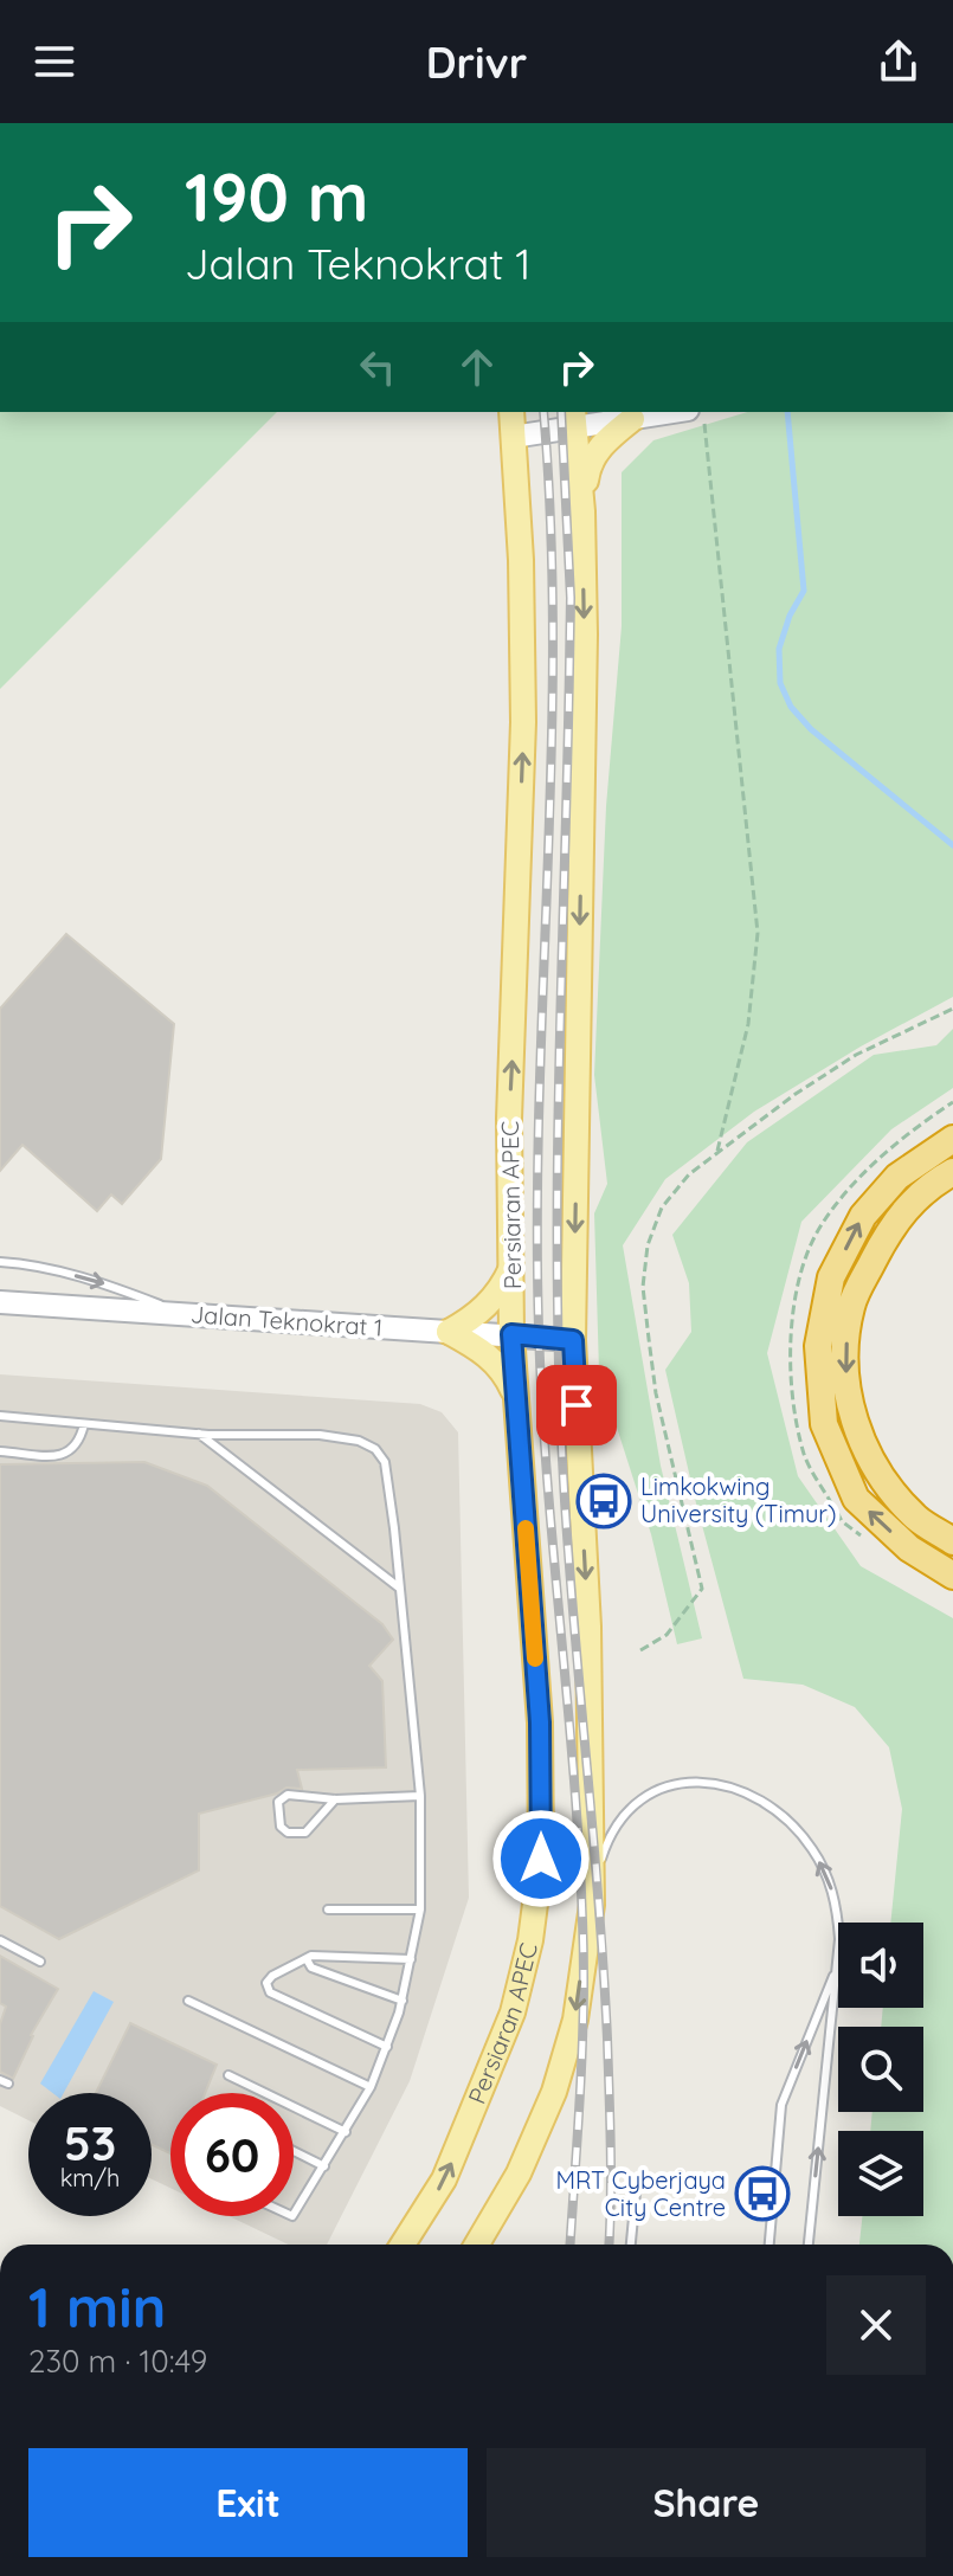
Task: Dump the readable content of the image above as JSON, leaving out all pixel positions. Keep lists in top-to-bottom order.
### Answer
{
  "streets": {
    "main road": ["Persiaran APEC", "Jalan Teknokrat 1"]
  },
  "crossings": [
    ["Persiaran APEC", "Jalan Teknokrat 1"]
  ],
  "places": {
    "bus stop": ["Limkokwing University (Timur)", "MRT Cyberjaya City Centre"]
  },
  "page": {
    "header": "Drivr",
    "turn": ["190 m", "Jalan Teknokrat 1"],
    "speed": "53 km/h",
    "limit": "60",
    "heading": ["1 min", "230 m · 10:49"],
    "buttons": ["Exit", "Share"]
  }
}
